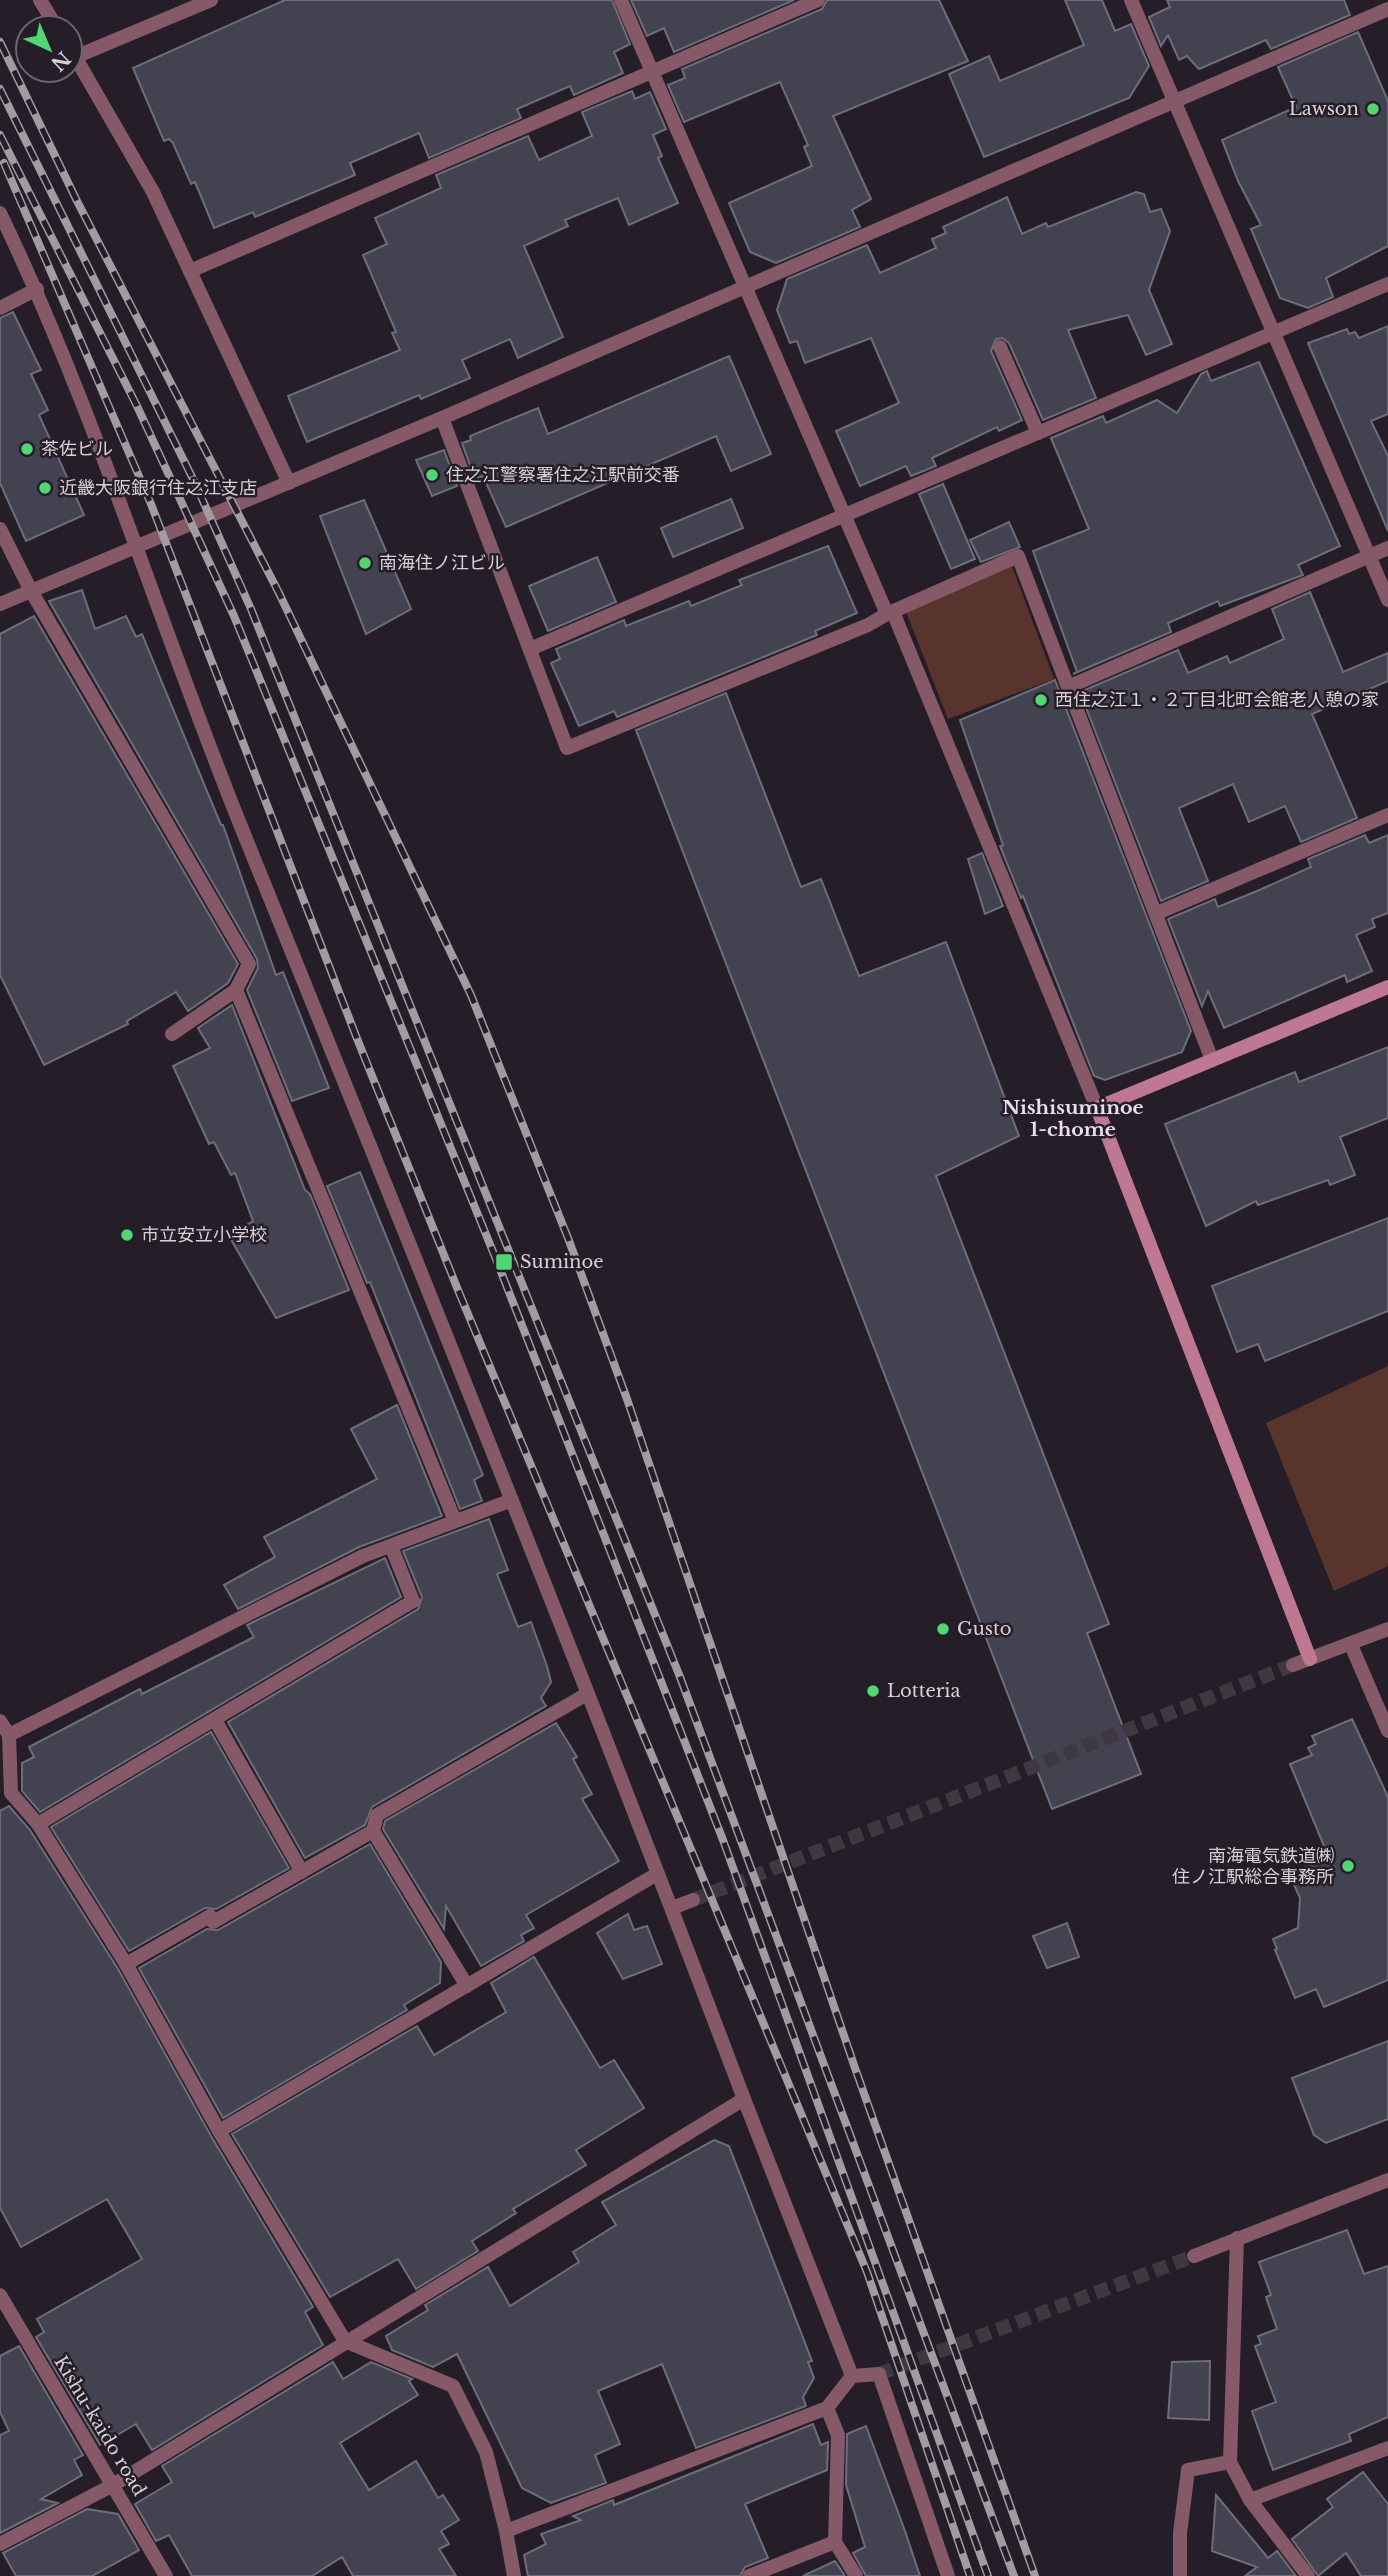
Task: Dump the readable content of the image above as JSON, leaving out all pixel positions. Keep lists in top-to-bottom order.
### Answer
{
  "streets": {
    "street": ["Kishu-kaido road"]
  },
  "districts": ["Nishisuminoe 1-chome"],
  "places": {
    "other": [
      "Lawson",
      "茶佐ビル",
      "住之江警察署住之江駅前交番",
      "近畿大阪銀行住之江支店",
      "南海住ノ江ビル",
      "西住之江１・２丁目北町会館老人憩の家",
      "市立安立小学校",
      "Gusto",
      "Lotteria",
      "南海電気鉄道㈱ 住ノ江駅総合事務所"
    ],
    "transit": ["Suminoe"]
  },
  "north": "bottom right"
}
